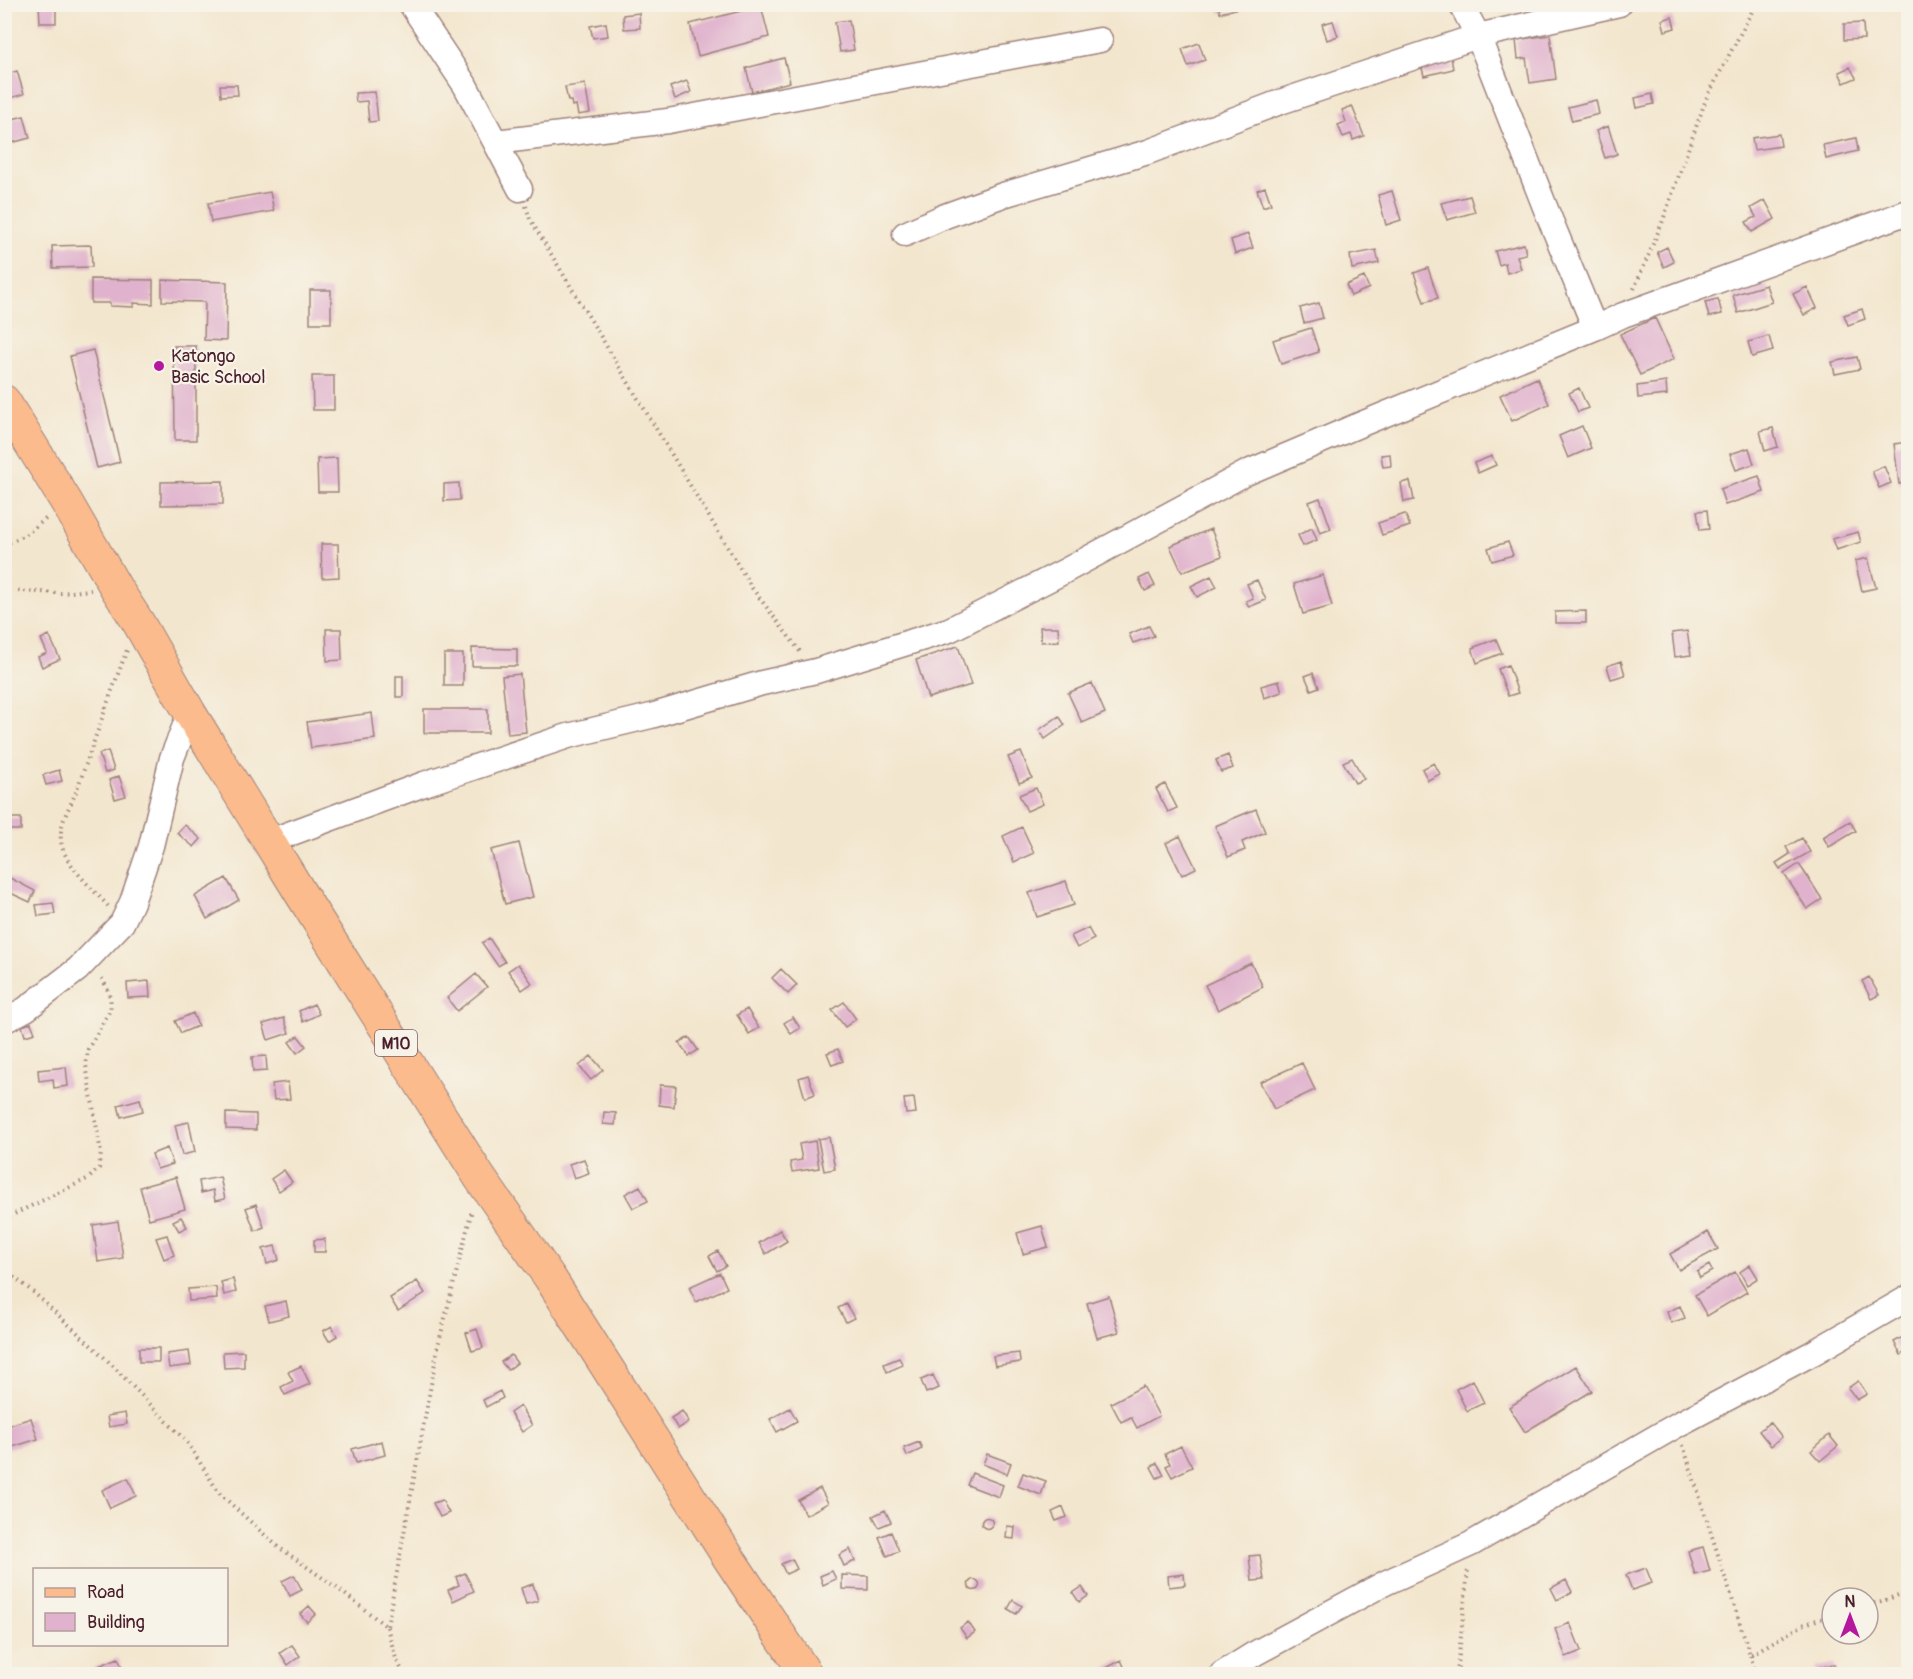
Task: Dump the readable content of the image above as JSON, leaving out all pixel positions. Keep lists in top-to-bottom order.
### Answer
{
  "streets": {
    "main road": ["M10"]
  },
  "places": ["Katongo Basic School"],
  "legend": ["Road", "Building"],
  "north": "top"
}
